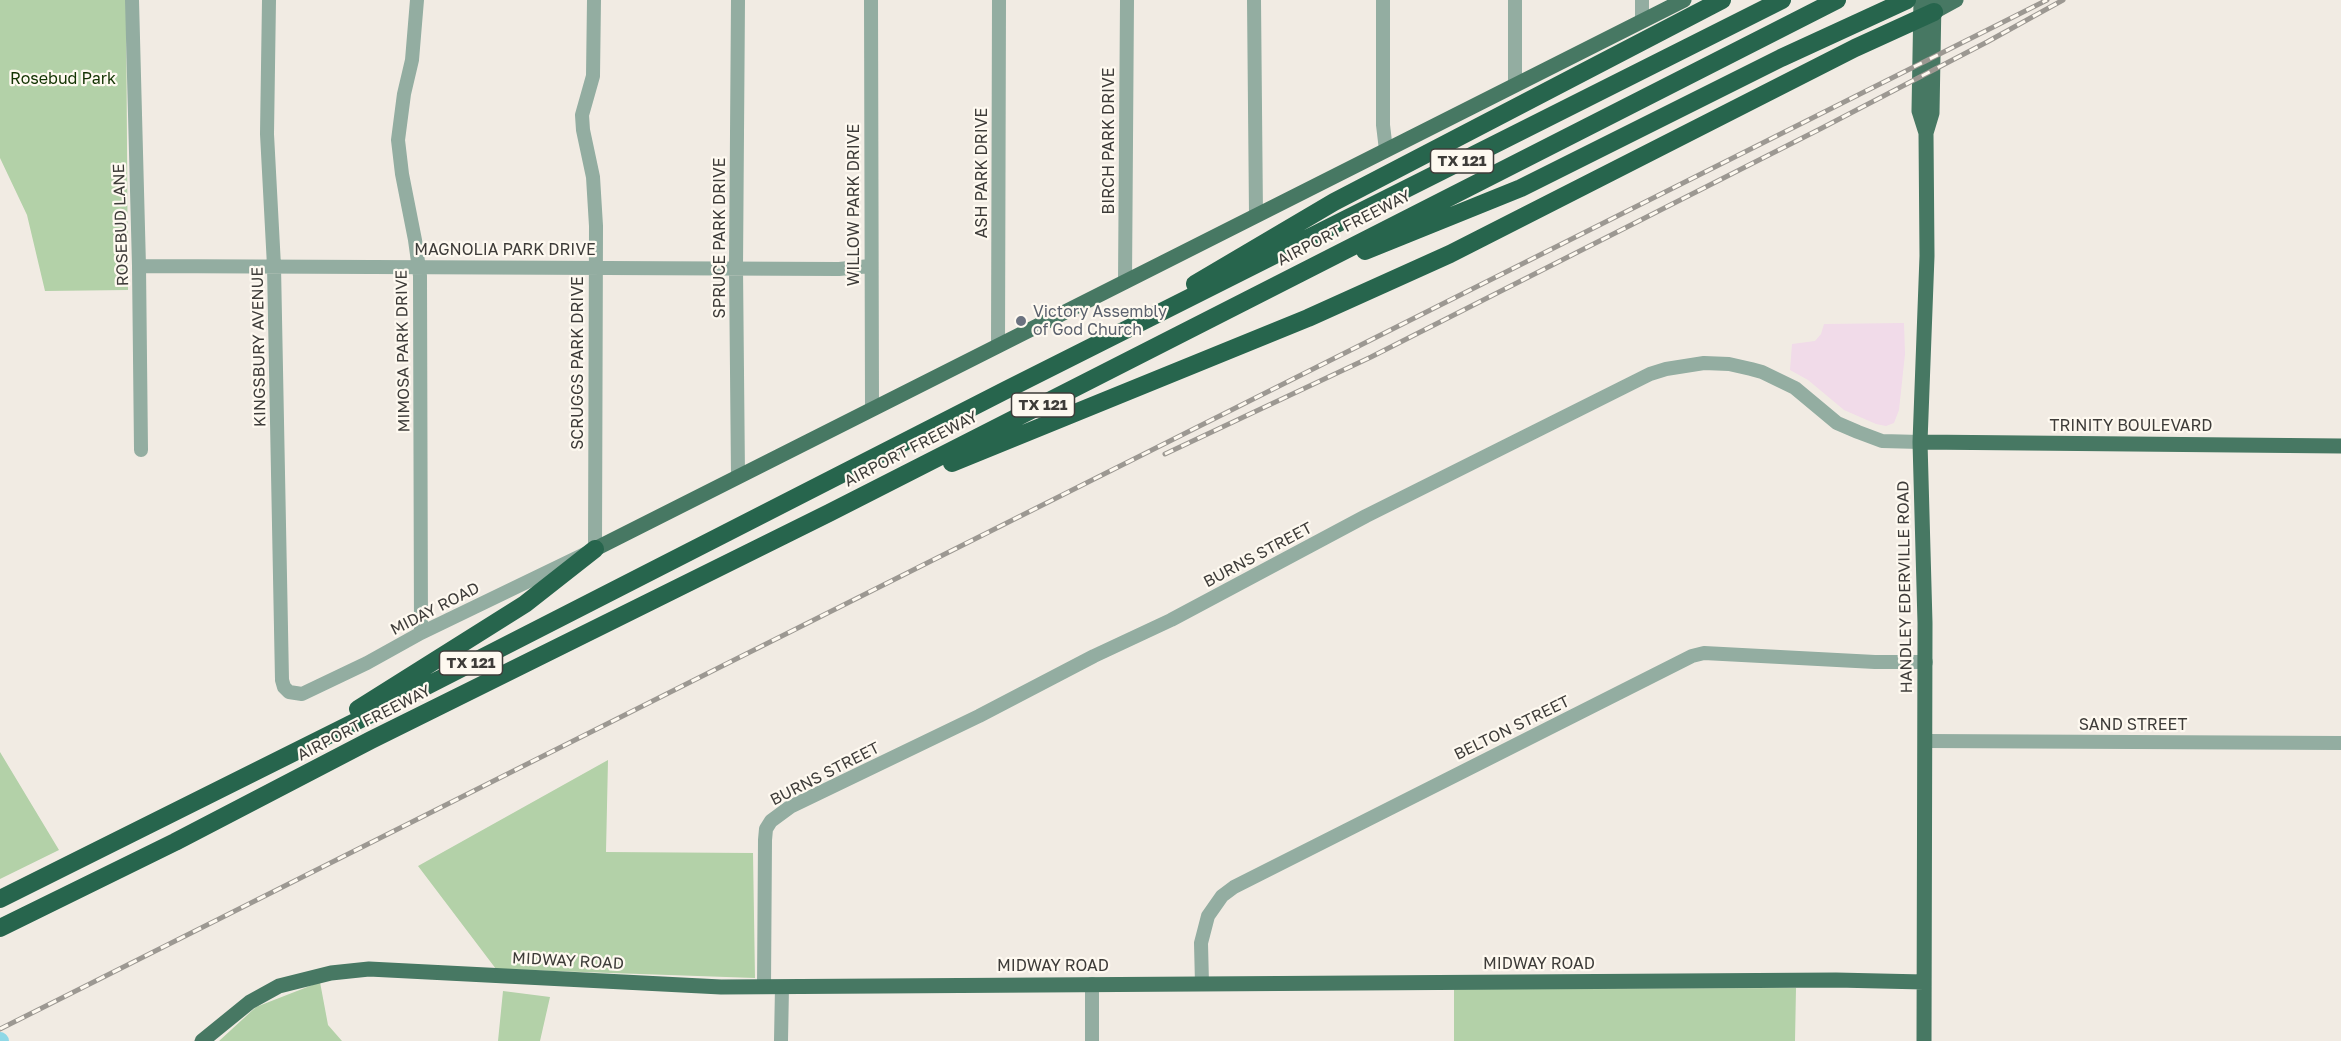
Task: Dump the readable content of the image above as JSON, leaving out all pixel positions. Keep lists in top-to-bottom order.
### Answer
{
  "streets": {
    "highway": ["TX 121", "AIRPORT FREEWAY"],
    "main road": ["TRINITY BOULEVARD", "HANDLEY EDERVILLE ROAD", "MIDWAY ROAD"],
    "street": [
      "BIRCH PARK DRIVE",
      "ASH PARK DRIVE",
      "WILLOW PARK DRIVE",
      "ROSEBUD LANE",
      "SPRUCE PARK DRIVE",
      "MAGNOLIA PARK DRIVE",
      "KINGSBURY AVENUE",
      "MIMOSA PARK DRIVE",
      "SCRUGGS PARK DRIVE",
      "BURNS STREET",
      "MIDAY ROAD",
      "SAND STREET",
      "BELTON STREET"
    ]
  },
  "crossings": [
    ["WILLOW PARK DRIVE", "MAGNOLIA PARK DRIVE"],
    ["ROSEBUD LANE", "MAGNOLIA PARK DRIVE"],
    ["SPRUCE PARK DRIVE", "MAGNOLIA PARK DRIVE"],
    ["MAGNOLIA PARK DRIVE", "KINGSBURY AVENUE"],
    ["MAGNOLIA PARK DRIVE", "MIMOSA PARK DRIVE"],
    ["MAGNOLIA PARK DRIVE", "SCRUGGS PARK DRIVE"],
    ["KINGSBURY AVENUE", "MIDAY ROAD"],
    ["MIMOSA PARK DRIVE", "MIDAY ROAD"],
    ["SCRUGGS PARK DRIVE", "MIDAY ROAD"],
    ["TRINITY BOULEVARD", "BURNS STREET"],
    ["TRINITY BOULEVARD", "HANDLEY EDERVILLE ROAD"],
    ["BURNS STREET", "HANDLEY EDERVILLE ROAD"],
    ["BURNS STREET", "MIDWAY ROAD"],
    ["HANDLEY EDERVILLE ROAD", "SAND STREET"],
    ["HANDLEY EDERVILLE ROAD", "BELTON STREET"],
    ["HANDLEY EDERVILLE ROAD", "MIDWAY ROAD"],
    ["BELTON STREET", "MIDWAY ROAD"]
  ],
  "parks": ["Rosebud Park"],
  "places": ["Victory Assembly of God Church"]
}
